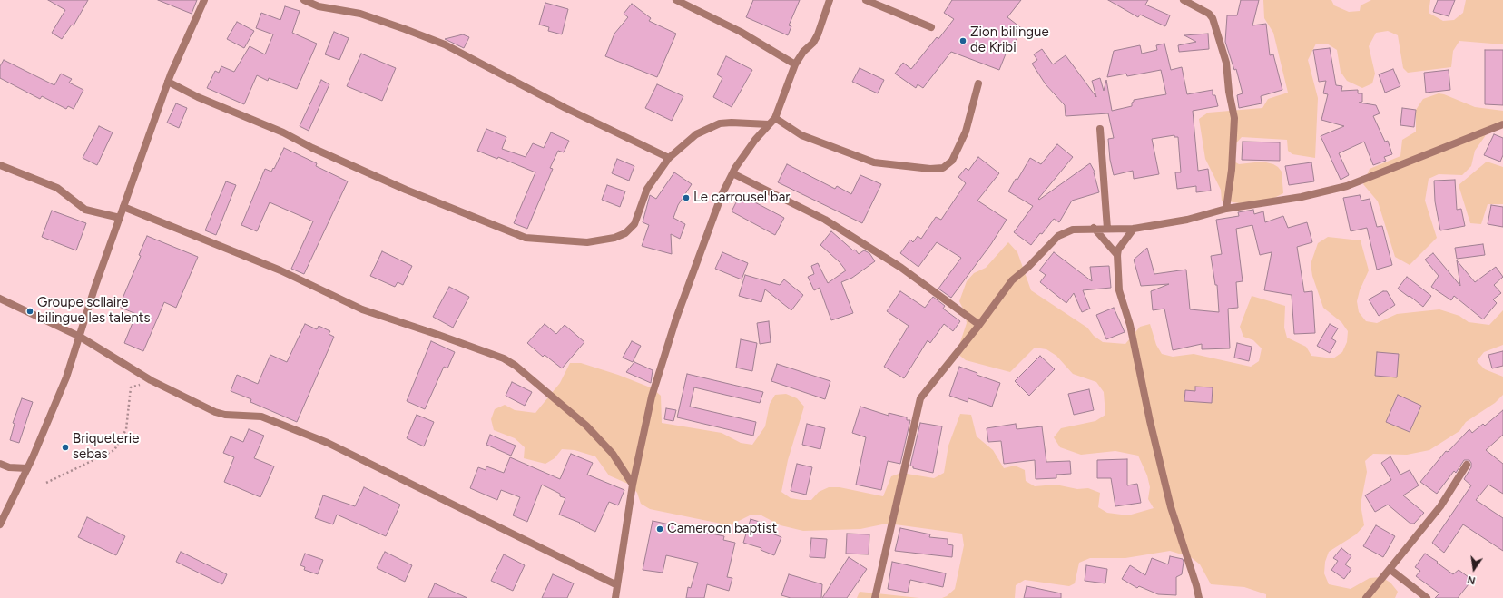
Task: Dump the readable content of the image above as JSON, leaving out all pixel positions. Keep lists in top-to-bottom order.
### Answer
{
  "places": [
    "Zion bilingue de Kribi",
    "Le carrousel bar",
    "Groupe scllaire bilingue les talents",
    "Briqueterie sebas",
    "Cameroon baptist"
  ],
  "north": "bottom"
}
